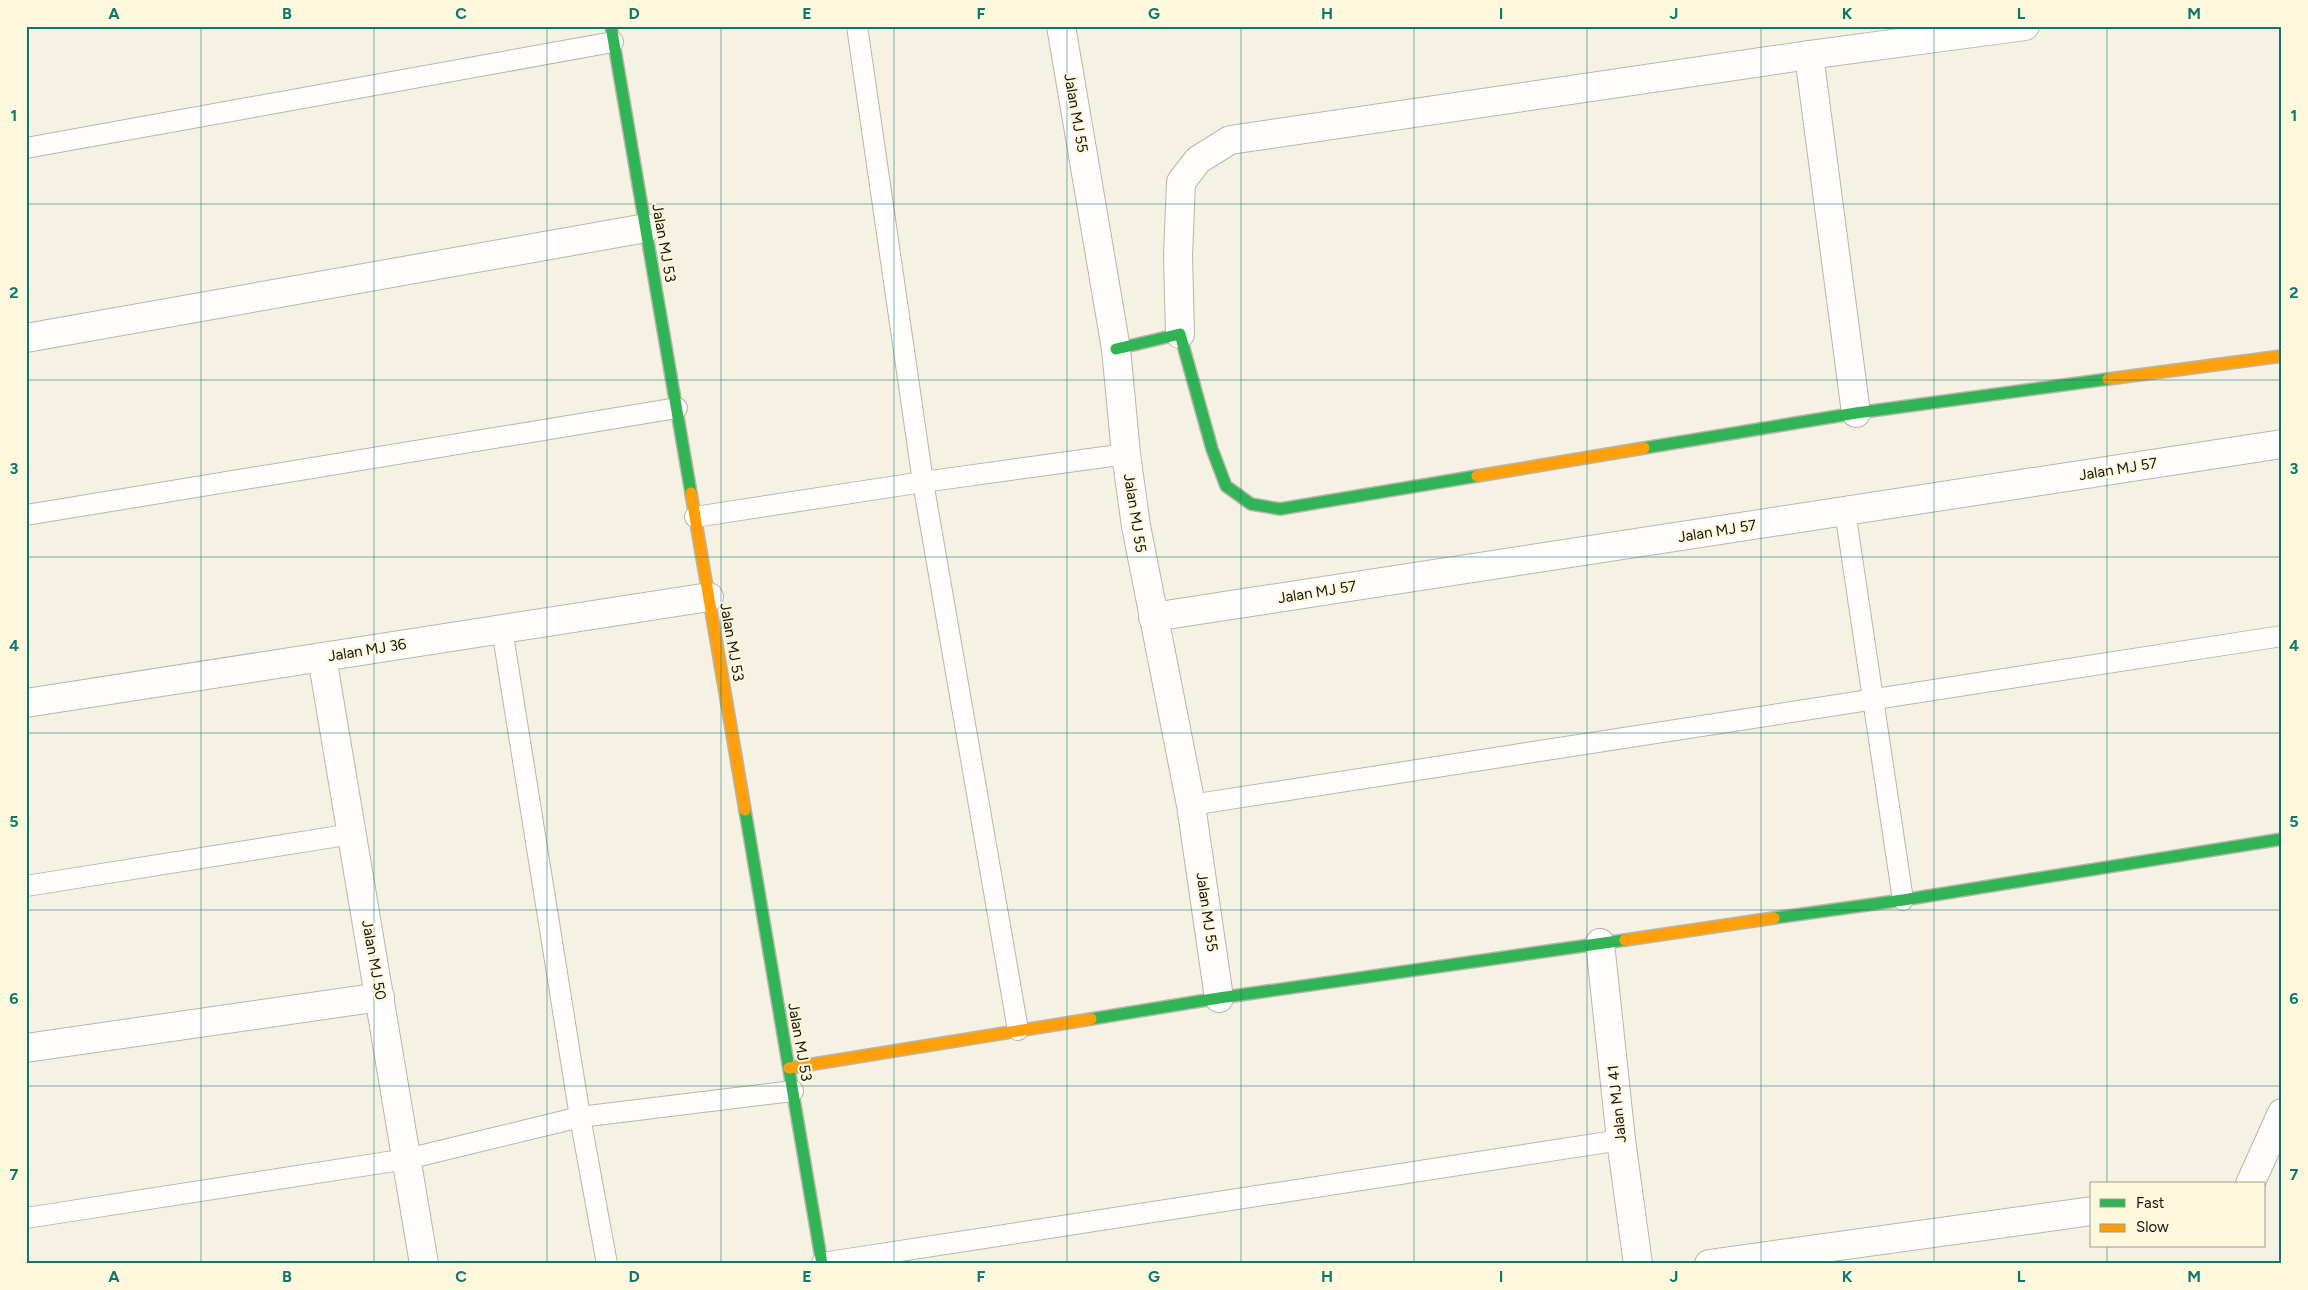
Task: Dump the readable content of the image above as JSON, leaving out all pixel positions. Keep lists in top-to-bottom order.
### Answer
{
  "streets": {
    "street": [
      "Jalan MJ 55",
      "Jalan MJ 53",
      "Jalan MJ 57",
      "Jalan MJ 36",
      "Jalan MJ 50",
      "Jalan MJ 41"
    ]
  },
  "crossings": [
    ["Jalan MJ 55", "Jalan MJ 57"],
    ["Jalan MJ 53", "Jalan MJ 36"],
    ["Jalan MJ 36", "Jalan MJ 50"]
  ],
  "legend": ["Fast", "Slow"],
  "grid": {
    "columns": [
      "A",
      "B",
      "C",
      "D",
      "E",
      "F",
      "G",
      "H",
      "I",
      "J",
      "K",
      "L",
      "M"
    ],
    "rows": [
      "1",
      "2",
      "3",
      "4",
      "5",
      "6",
      "7"
    ]
  }
}
